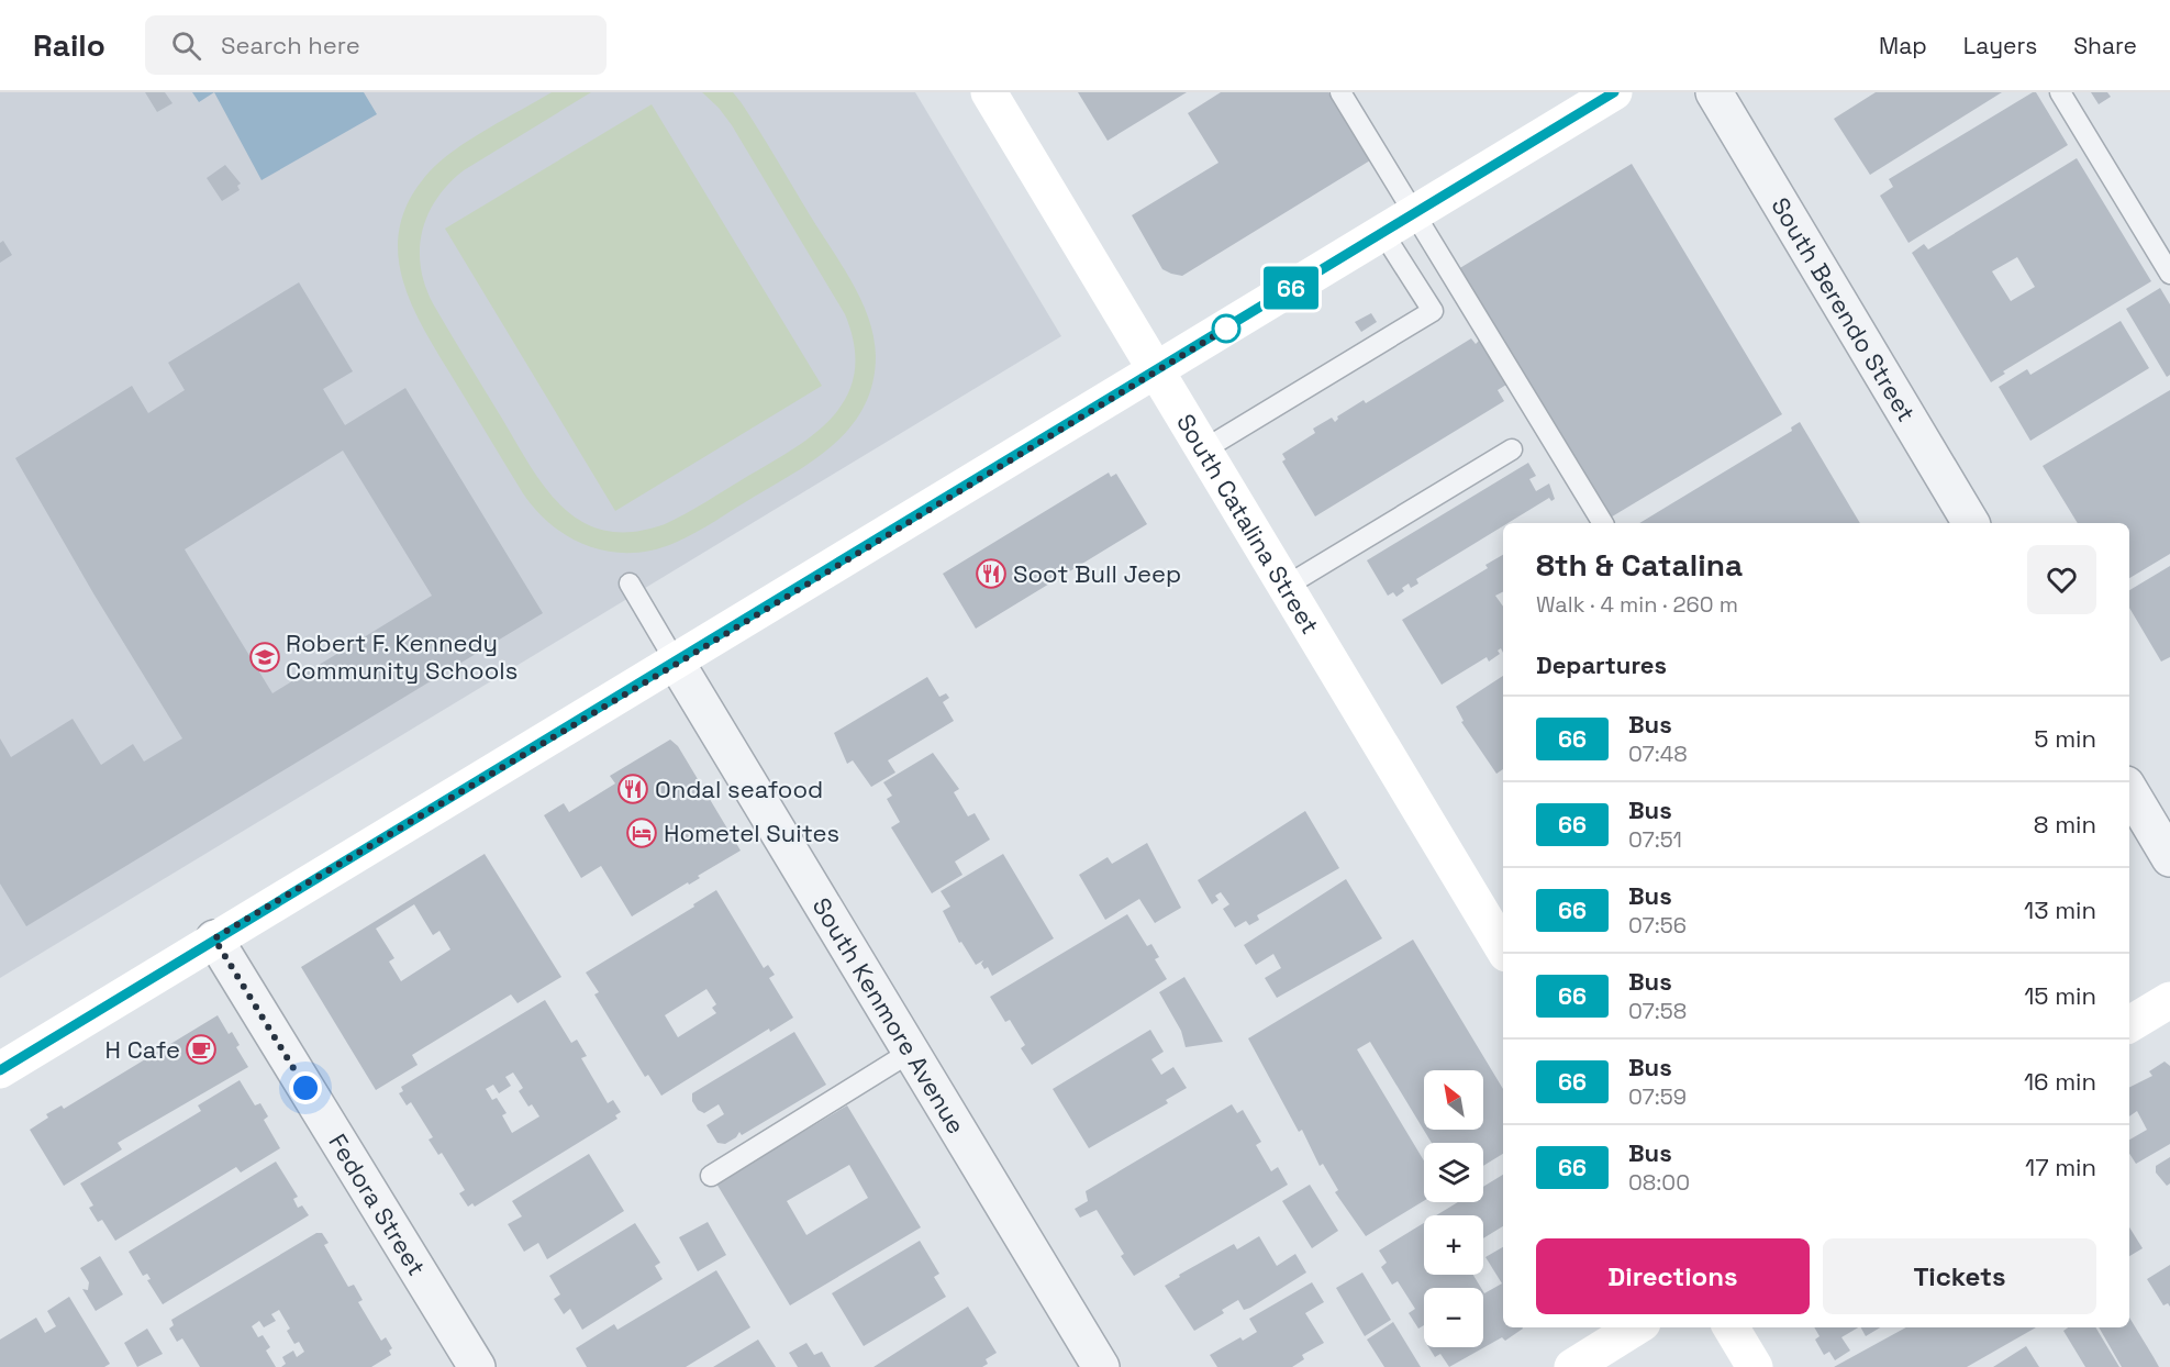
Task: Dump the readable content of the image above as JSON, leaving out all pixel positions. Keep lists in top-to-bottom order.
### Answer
{
  "streets": {
    "main road": ["South Catalina Street"],
    "street": ["South Berendo Street", "South Kenmore Avenue", "Fedora Street"]
  },
  "places": {
    "restaurant": ["Soot Bull Jeep", "Ondal seafood"],
    "school or university": ["Robert F. Kennedy Community Schools"],
    "hotel": ["Hometel Suites"],
    "cafe": ["H Cafe"]
  },
  "lines": ["bus line 66"],
  "north": "top left",
  "page": {
    "header": "Railo",
    "search": "Search here",
    "nav": ["Map", "Layers", "Share"],
    "on_map": "66",
    "heading": [
      ["8th & Catalina", "Walk · 4 min · 260 m"],
      "Departures"
    ],
    "list": [
      {
        "mark": "66",
        "name": "Bus",
        "note": "07:48",
        "value": "5 min"
      },
      {
        "mark": "66",
        "name": "Bus",
        "note": "07:51",
        "value": "8 min"
      },
      {
        "mark": "66",
        "name": "Bus",
        "note": "07:56",
        "value": "13 min"
      },
      {
        "mark": "66",
        "name": "Bus",
        "note": "07:58",
        "value": "15 min"
      },
      {
        "mark": "66",
        "name": "Bus",
        "note": "07:59",
        "value": "16 min"
      },
      {
        "mark": "66",
        "name": "Bus",
        "note": "08:00",
        "value": "17 min"
      }
    ],
    "map_buttons": ["+", "−"],
    "buttons": ["Directions", "Tickets"]
  }
}
